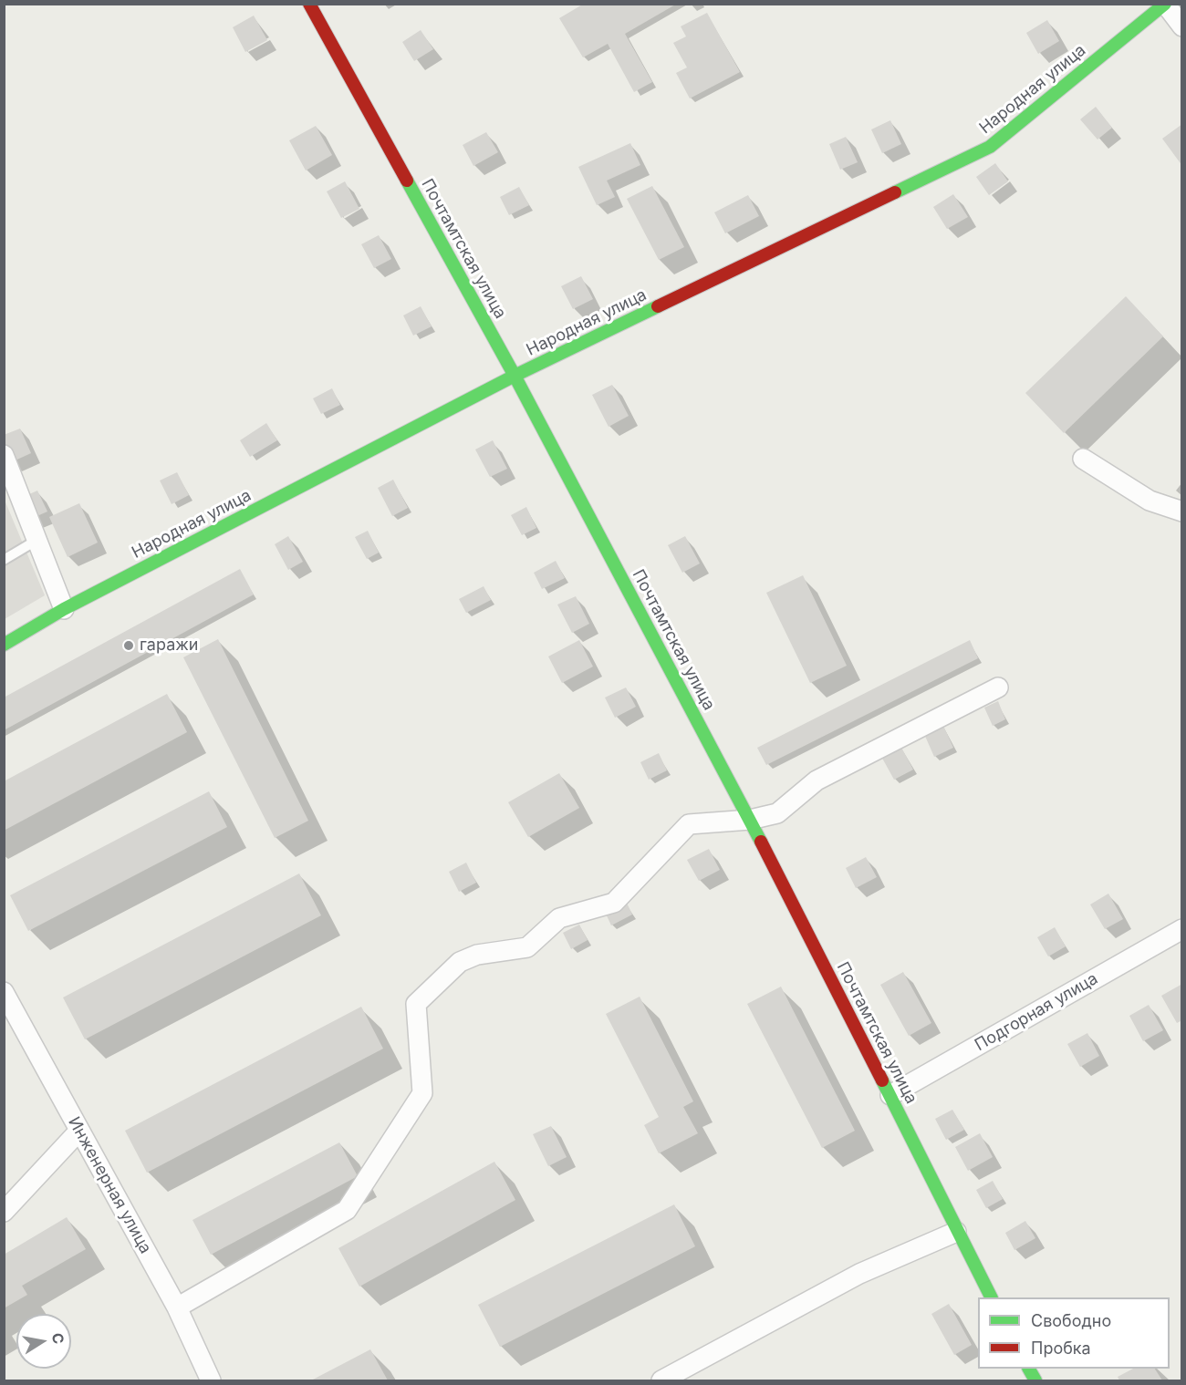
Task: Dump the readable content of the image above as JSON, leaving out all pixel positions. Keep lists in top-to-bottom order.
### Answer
{
  "streets": {
    "street": [
      "Народная улица",
      "Почтамтская улица",
      "Подгорная улица",
      "Инженерная улица"
    ]
  },
  "crossings": [
    ["Народная улица", "Почтамтская улица"],
    ["Почтамтская улица", "Подгорная улица"]
  ],
  "places": ["гаражи"],
  "legend": ["Свободно", "Пробка"],
  "north": "right"
}
